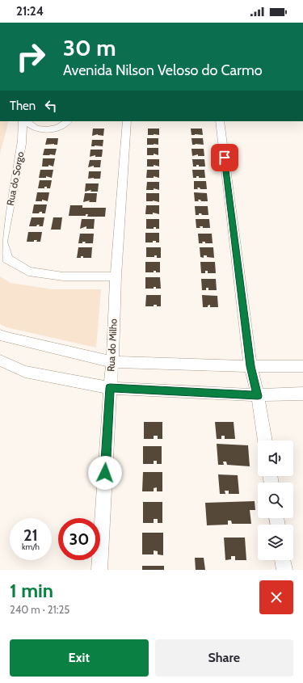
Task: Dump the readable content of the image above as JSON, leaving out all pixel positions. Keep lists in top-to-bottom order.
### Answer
{
  "streets": {
    "street": ["Rua do Sorgo", "Rua do Milho"]
  },
  "crossings": [
    ["Rua do Sorgo", "Rua do Milho"]
  ],
  "page": {
    "status": "21:24",
    "turn": ["30 m", "Avenida Nilson Veloso do Carmo"],
    "then": "Then",
    "speed": "21 km/h",
    "limit": "30",
    "heading": ["1 min", "240 m · 21:25"],
    "buttons": ["Exit", "Share"]
  }
}
